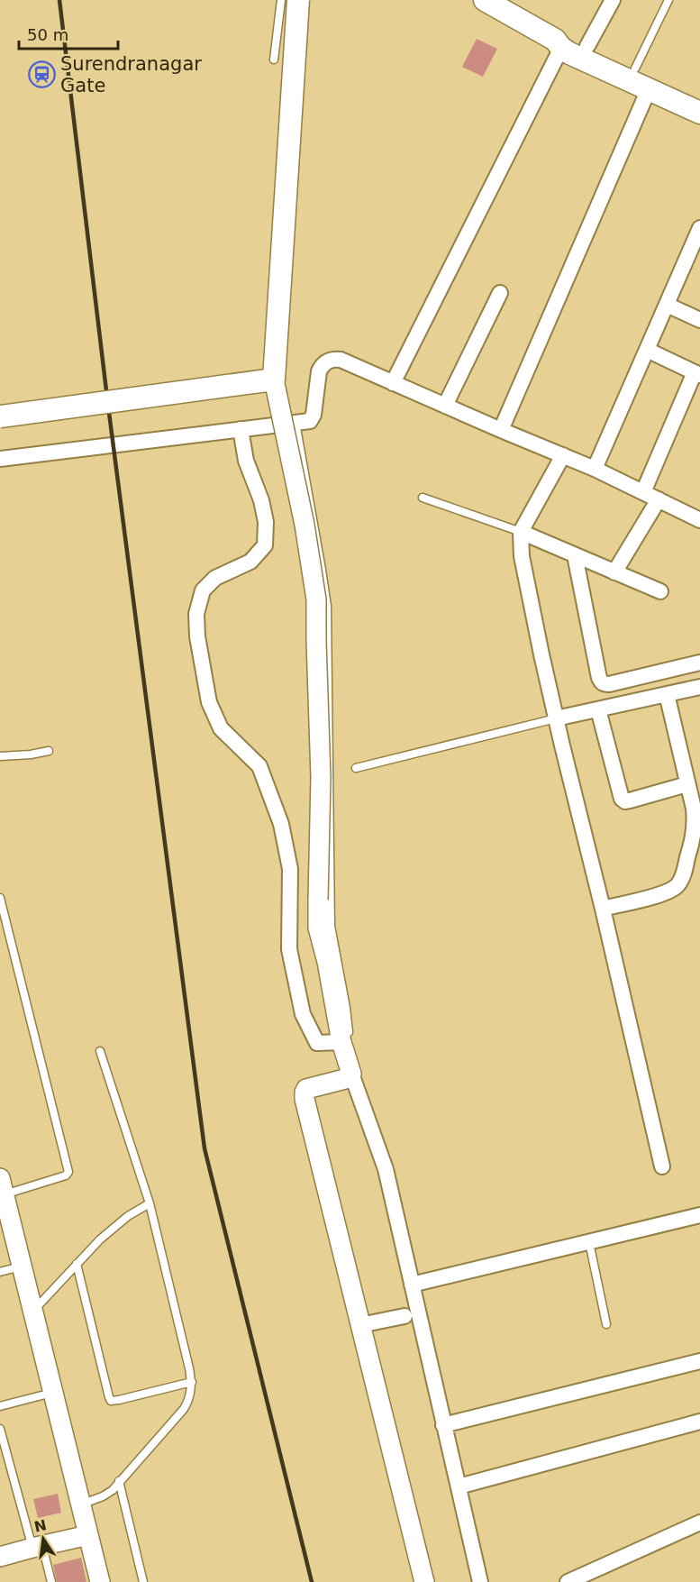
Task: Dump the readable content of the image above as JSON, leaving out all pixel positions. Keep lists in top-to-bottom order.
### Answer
{
  "places": {
    "station": ["Surendranagar Gate"]
  },
  "scale_bar": "50 m",
  "north": "top"
}
